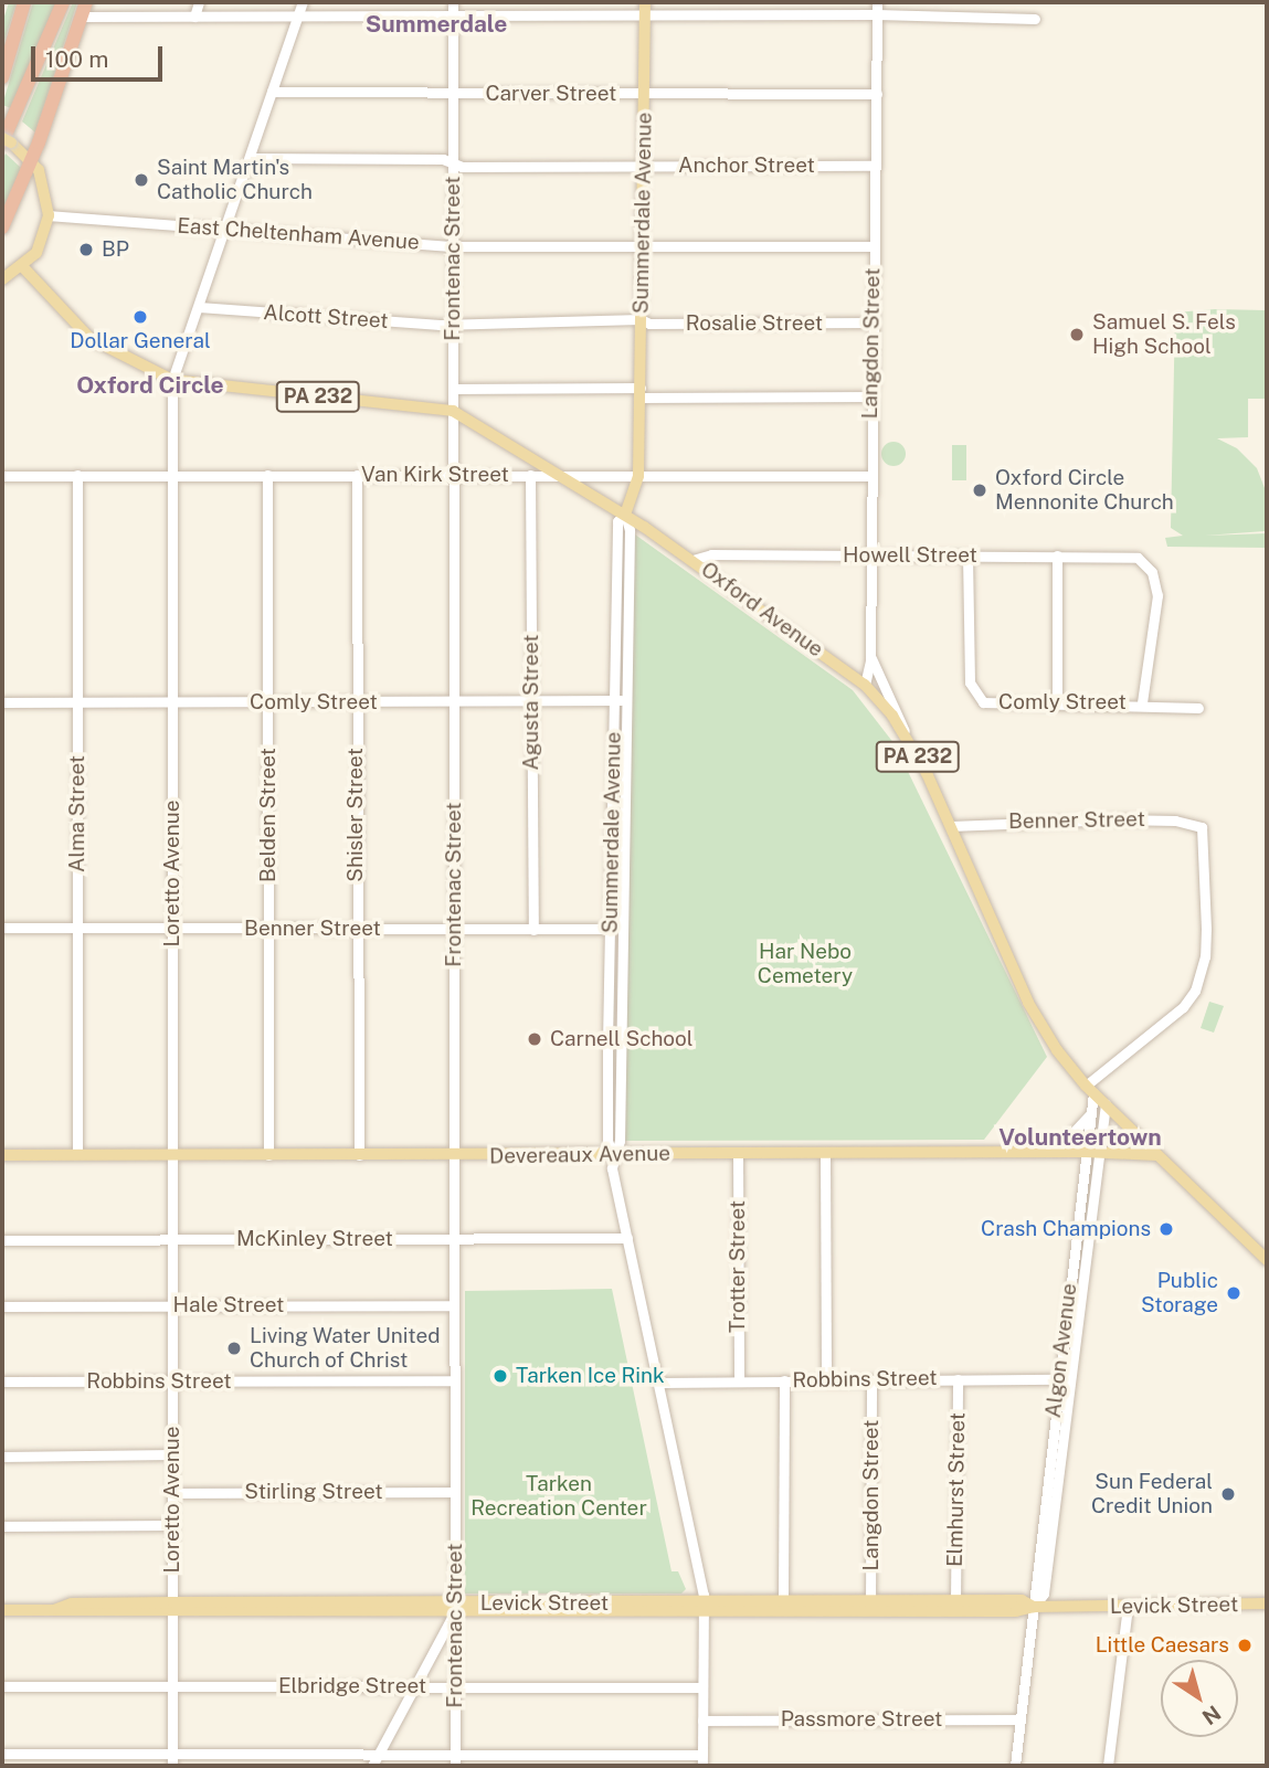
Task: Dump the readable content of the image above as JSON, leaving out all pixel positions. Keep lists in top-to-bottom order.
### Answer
{
  "streets": {
    "main road": [
      "Summerdale Avenue",
      "PA 232",
      "Oxford Avenue",
      "Devereaux Avenue",
      "Levick Street"
    ],
    "street": [
      "Carver Street",
      "Anchor Street",
      "East Cheltenham Avenue",
      "Frontenac Street",
      "Alcott Street",
      "Rosalie Street",
      "Langdon Street",
      "Van Kirk Street",
      "Howell Street",
      "Comly Street",
      "Agusta Street",
      "Alma Street",
      "Belden Street",
      "Shisler Street",
      "Benner Street",
      "Loretto Avenue",
      "McKinley Street",
      "Trotter Street",
      "Hale Street",
      "Algon Avenue",
      "Robbins Street",
      "Elmhurst Street",
      "Stirling Street",
      "Elbridge Street",
      "Passmore Street"
    ]
  },
  "crossings": [
    ["Carver Street", "Summerdale Avenue"],
    ["Carver Street", "Frontenac Street"],
    ["Carver Street", "Langdon Street"],
    ["Carver Street", "Loretto Avenue"],
    ["Anchor Street", "Summerdale Avenue"],
    ["Anchor Street", "Frontenac Street"],
    ["Anchor Street", "Langdon Street"],
    ["Anchor Street", "Loretto Avenue"],
    ["Summerdale Avenue", "East Cheltenham Avenue"],
    ["Summerdale Avenue", "Rosalie Street"],
    ["Summerdale Avenue", "Van Kirk Street"],
    ["Summerdale Avenue", "Oxford Avenue"],
    ["Summerdale Avenue", "Comly Street"],
    ["Summerdale Avenue", "Benner Street"],
    ["Summerdale Avenue", "Devereaux Avenue"],
    ["Summerdale Avenue", "McKinley Street"],
    ["Summerdale Avenue", "Robbins Street"],
    ["Summerdale Avenue", "Levick Street"],
    ["Summerdale Avenue", "Elbridge Street"],
    ["Summerdale Avenue", "Passmore Street"],
    ["East Cheltenham Avenue", "Frontenac Street"],
    ["East Cheltenham Avenue", "Langdon Street"],
    ["East Cheltenham Avenue", "Loretto Avenue"],
    ["Frontenac Street", "Alcott Street"],
    ["Frontenac Street", "Rosalie Street"],
    ["Frontenac Street", "Van Kirk Street"],
    ["Frontenac Street", "Oxford Avenue"],
    ["Frontenac Street", "Comly Street"],
    ["Frontenac Street", "Benner Street"],
    ["Frontenac Street", "Devereaux Avenue"],
    ["Frontenac Street", "McKinley Street"],
    ["Frontenac Street", "Hale Street"],
    ["Frontenac Street", "Robbins Street"],
    ["Frontenac Street", "Stirling Street"],
    ["Frontenac Street", "Levick Street"],
    ["Frontenac Street", "Elbridge Street"],
    ["Alcott Street", "Rosalie Street"],
    ["Alcott Street", "Loretto Avenue"],
    ["Rosalie Street", "Langdon Street"],
    ["Langdon Street", "Van Kirk Street"],
    ["Langdon Street", "Howell Street"],
    ["Langdon Street", "Oxford Avenue"],
    ["Langdon Street", "Robbins Street"],
    ["Langdon Street", "Levick Street"],
    ["Van Kirk Street", "Oxford Avenue"],
    ["Van Kirk Street", "Agusta Street"],
    ["Van Kirk Street", "Alma Street"],
    ["Van Kirk Street", "Belden Street"],
    ["Van Kirk Street", "Shisler Street"],
    ["Van Kirk Street", "Loretto Avenue"],
    ["Howell Street", "Oxford Avenue"],
    ["Howell Street", "Comly Street"],
    ["Oxford Avenue", "Benner Street"],
    ["Oxford Avenue", "Loretto Avenue"],
    ["Oxford Avenue", "Devereaux Avenue"],
    ["Oxford Avenue", "Algon Avenue"],
    ["Comly Street", "Agusta Street"],
    ["Comly Street", "Alma Street"],
    ["Comly Street", "Belden Street"],
    ["Comly Street", "Shisler Street"],
    ["Comly Street", "Loretto Avenue"],
    ["Agusta Street", "Benner Street"],
    ["Alma Street", "Benner Street"],
    ["Alma Street", "Devereaux Avenue"],
    ["Belden Street", "Benner Street"],
    ["Belden Street", "Devereaux Avenue"],
    ["Shisler Street", "Benner Street"],
    ["Shisler Street", "Devereaux Avenue"],
    ["Benner Street", "Loretto Avenue"],
    ["Benner Street", "Algon Avenue"],
    ["Loretto Avenue", "Devereaux Avenue"],
    ["Loretto Avenue", "McKinley Street"],
    ["Loretto Avenue", "Hale Street"],
    ["Loretto Avenue", "Robbins Street"],
    ["Loretto Avenue", "Stirling Street"],
    ["Loretto Avenue", "Levick Street"],
    ["Loretto Avenue", "Elbridge Street"],
    ["Devereaux Avenue", "Trotter Street"],
    ["Devereaux Avenue", "Algon Avenue"],
    ["Trotter Street", "Robbins Street"],
    ["Algon Avenue", "Robbins Street"],
    ["Algon Avenue", "Levick Street"],
    ["Algon Avenue", "Passmore Street"],
    ["Robbins Street", "Elmhurst Street"],
    ["Elmhurst Street", "Levick Street"]
  ],
  "districts": ["Summerdale", "Oxford Circle", "Volunteertown"],
  "parks": ["Har Nebo Cemetery", "Tarken Recreation Center"],
  "places": [
    "Saint Martin's Catholic Church",
    "BP",
    "Dollar General",
    "Samuel S. Fels High School",
    "Oxford Circle Mennonite Church",
    "Carnell School",
    "Crash Champions",
    "Public Storage",
    "Living Water United Church of Christ",
    "Tarken Ice Rink",
    "Sun Federal Credit Union",
    "Little Caesars"
  ],
  "scale_bar": "100 m",
  "north": "bottom right"
}
